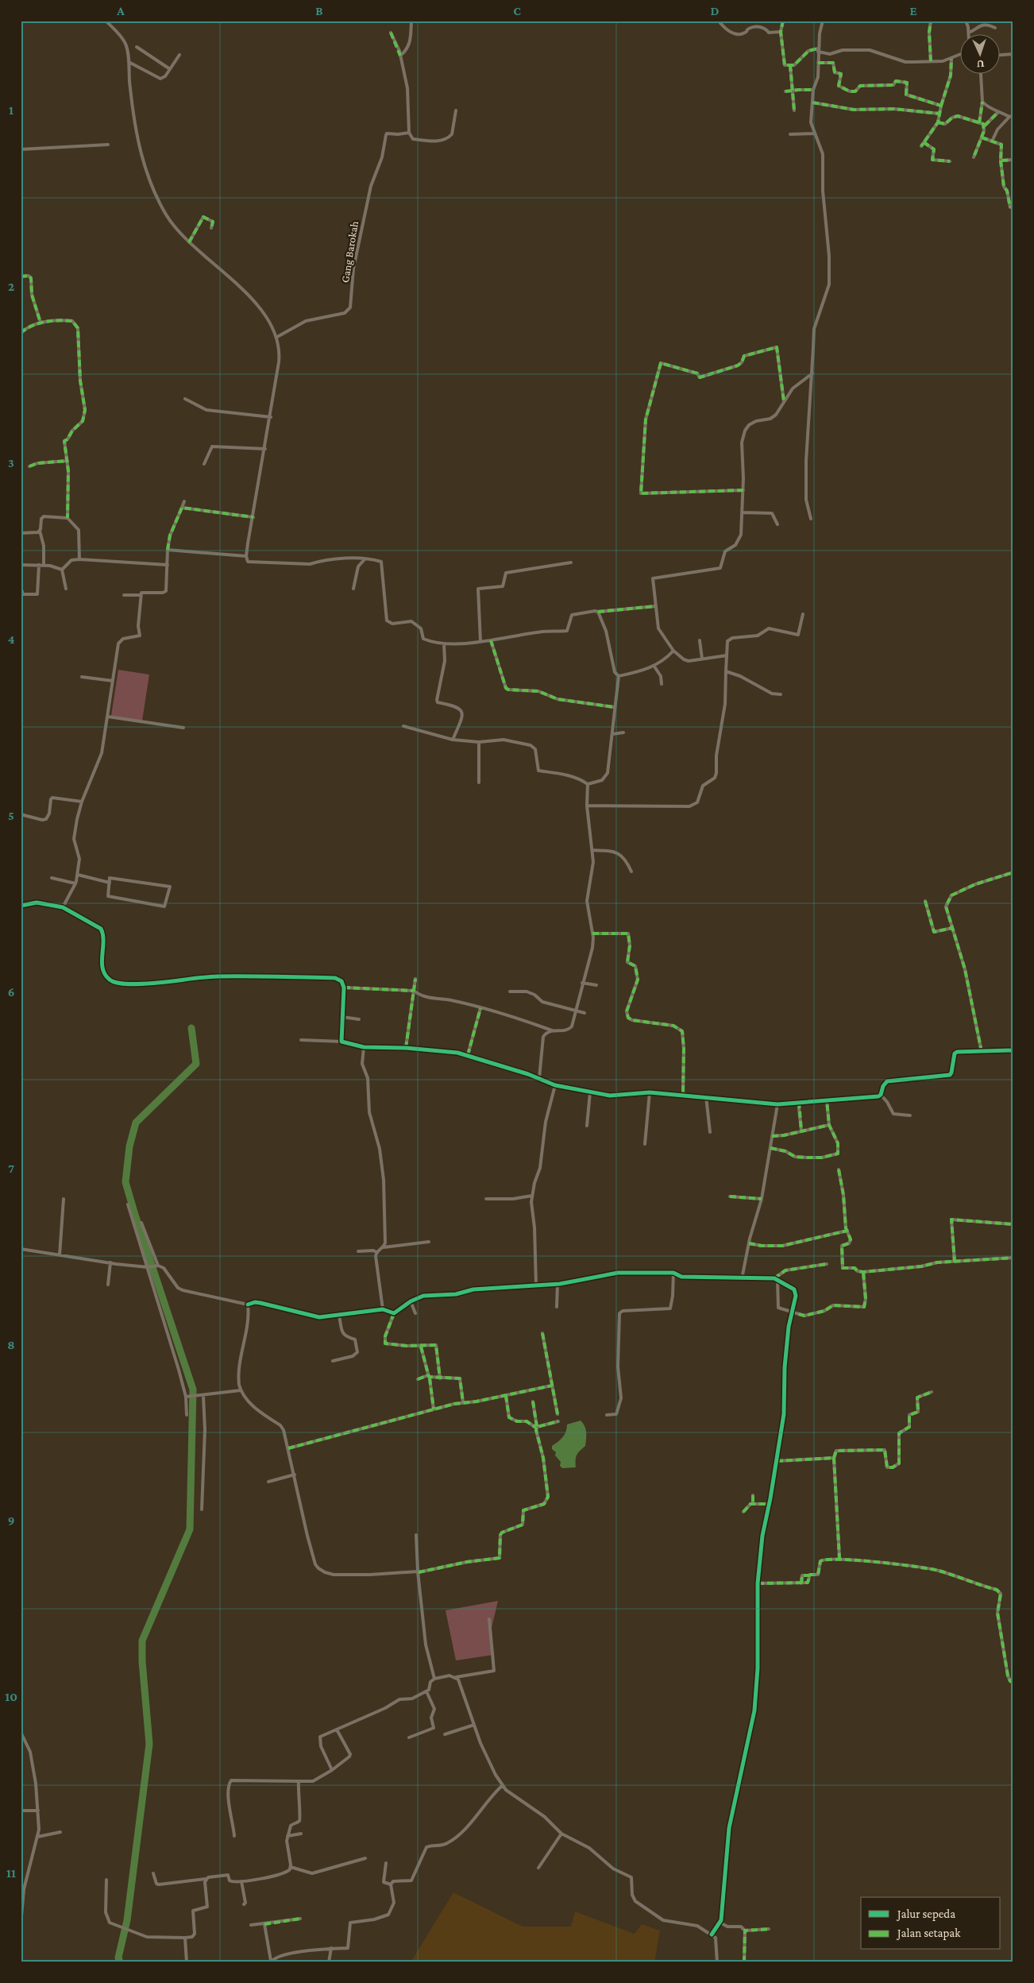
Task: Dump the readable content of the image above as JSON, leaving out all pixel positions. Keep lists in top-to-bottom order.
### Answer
{
  "streets": {
    "street": ["Gang Barokah"]
  },
  "legend": ["Jalur sepeda", "Jalan setapak"],
  "north": "bottom",
  "grid": {
    "columns": [
      "A",
      "B",
      "C",
      "D",
      "E"
    ],
    "rows": [
      "1",
      "2",
      "3",
      "4",
      "5",
      "6",
      "7",
      "8",
      "9",
      "10",
      "11"
    ]
  }
}
